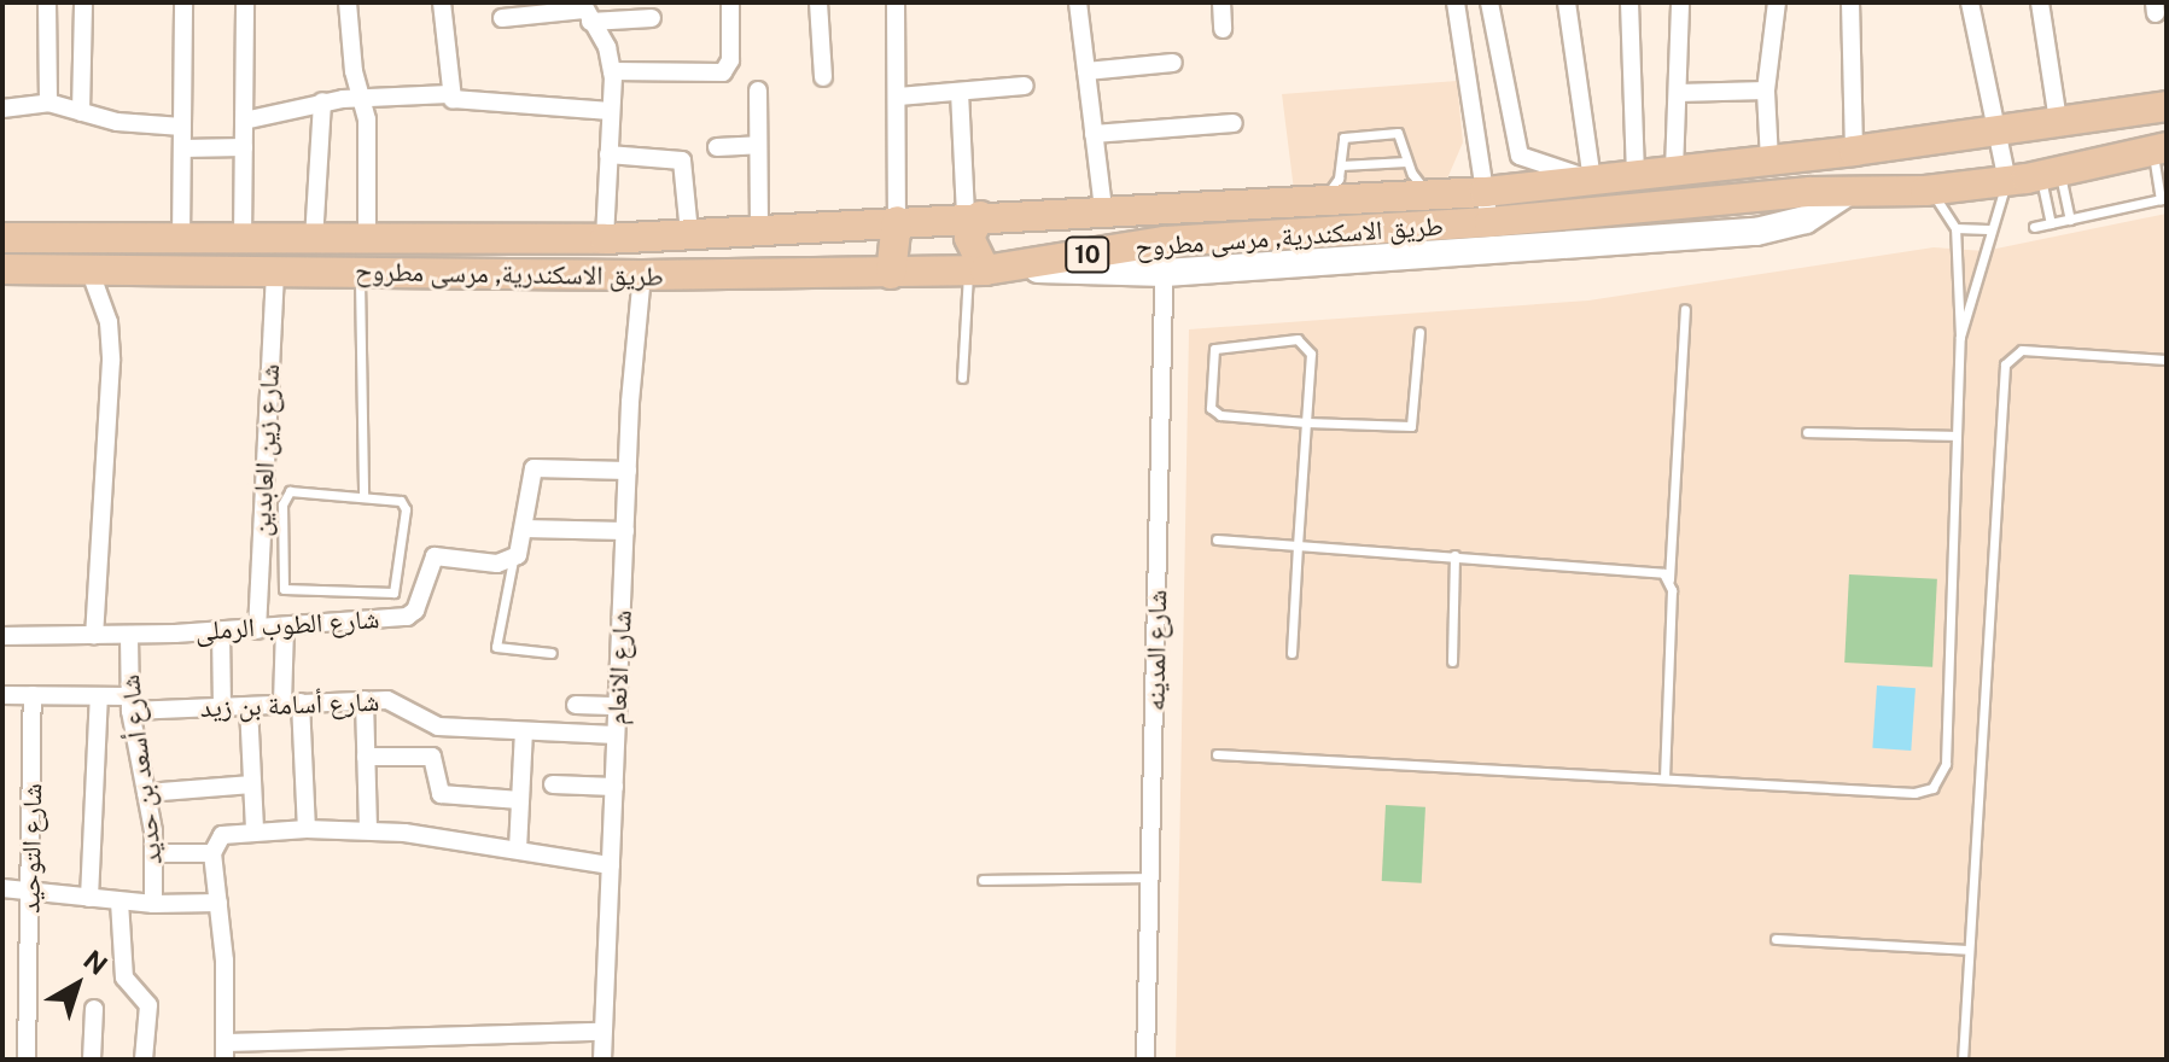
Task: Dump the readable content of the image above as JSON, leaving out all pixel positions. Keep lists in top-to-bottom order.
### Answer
{
  "streets": {
    "main road": ["طريق الاسكندرية, مرسى مطروح", "10"],
    "street": [
      "شارع زين العابدين",
      "شارع الطوب الرملى",
      "شارع المدينه",
      "شارع الانعام",
      "شارع أسامة بن زيد",
      "شارع أسعد بن حديد",
      "شارع التوحيد"
    ]
  },
  "crossings": [
    ["طريق الاسكندرية, مرسى مطروح", "شارع زين العابدين"],
    ["طريق الاسكندرية, مرسى مطروح", "شارع المدينه"],
    ["طريق الاسكندرية, مرسى مطروح", "شارع الانعام"],
    ["شارع زين العابدين", "شارع الطوب الرملى"],
    ["شارع الطوب الرملى", "شارع أسعد بن حديد"],
    ["شارع الانعام", "شارع أسامة بن زيد"],
    ["شارع أسامة بن زيد", "شارع أسعد بن حديد"],
    ["شارع أسامة بن زيد", "شارع التوحيد"]
  ],
  "north": "top right"
}
